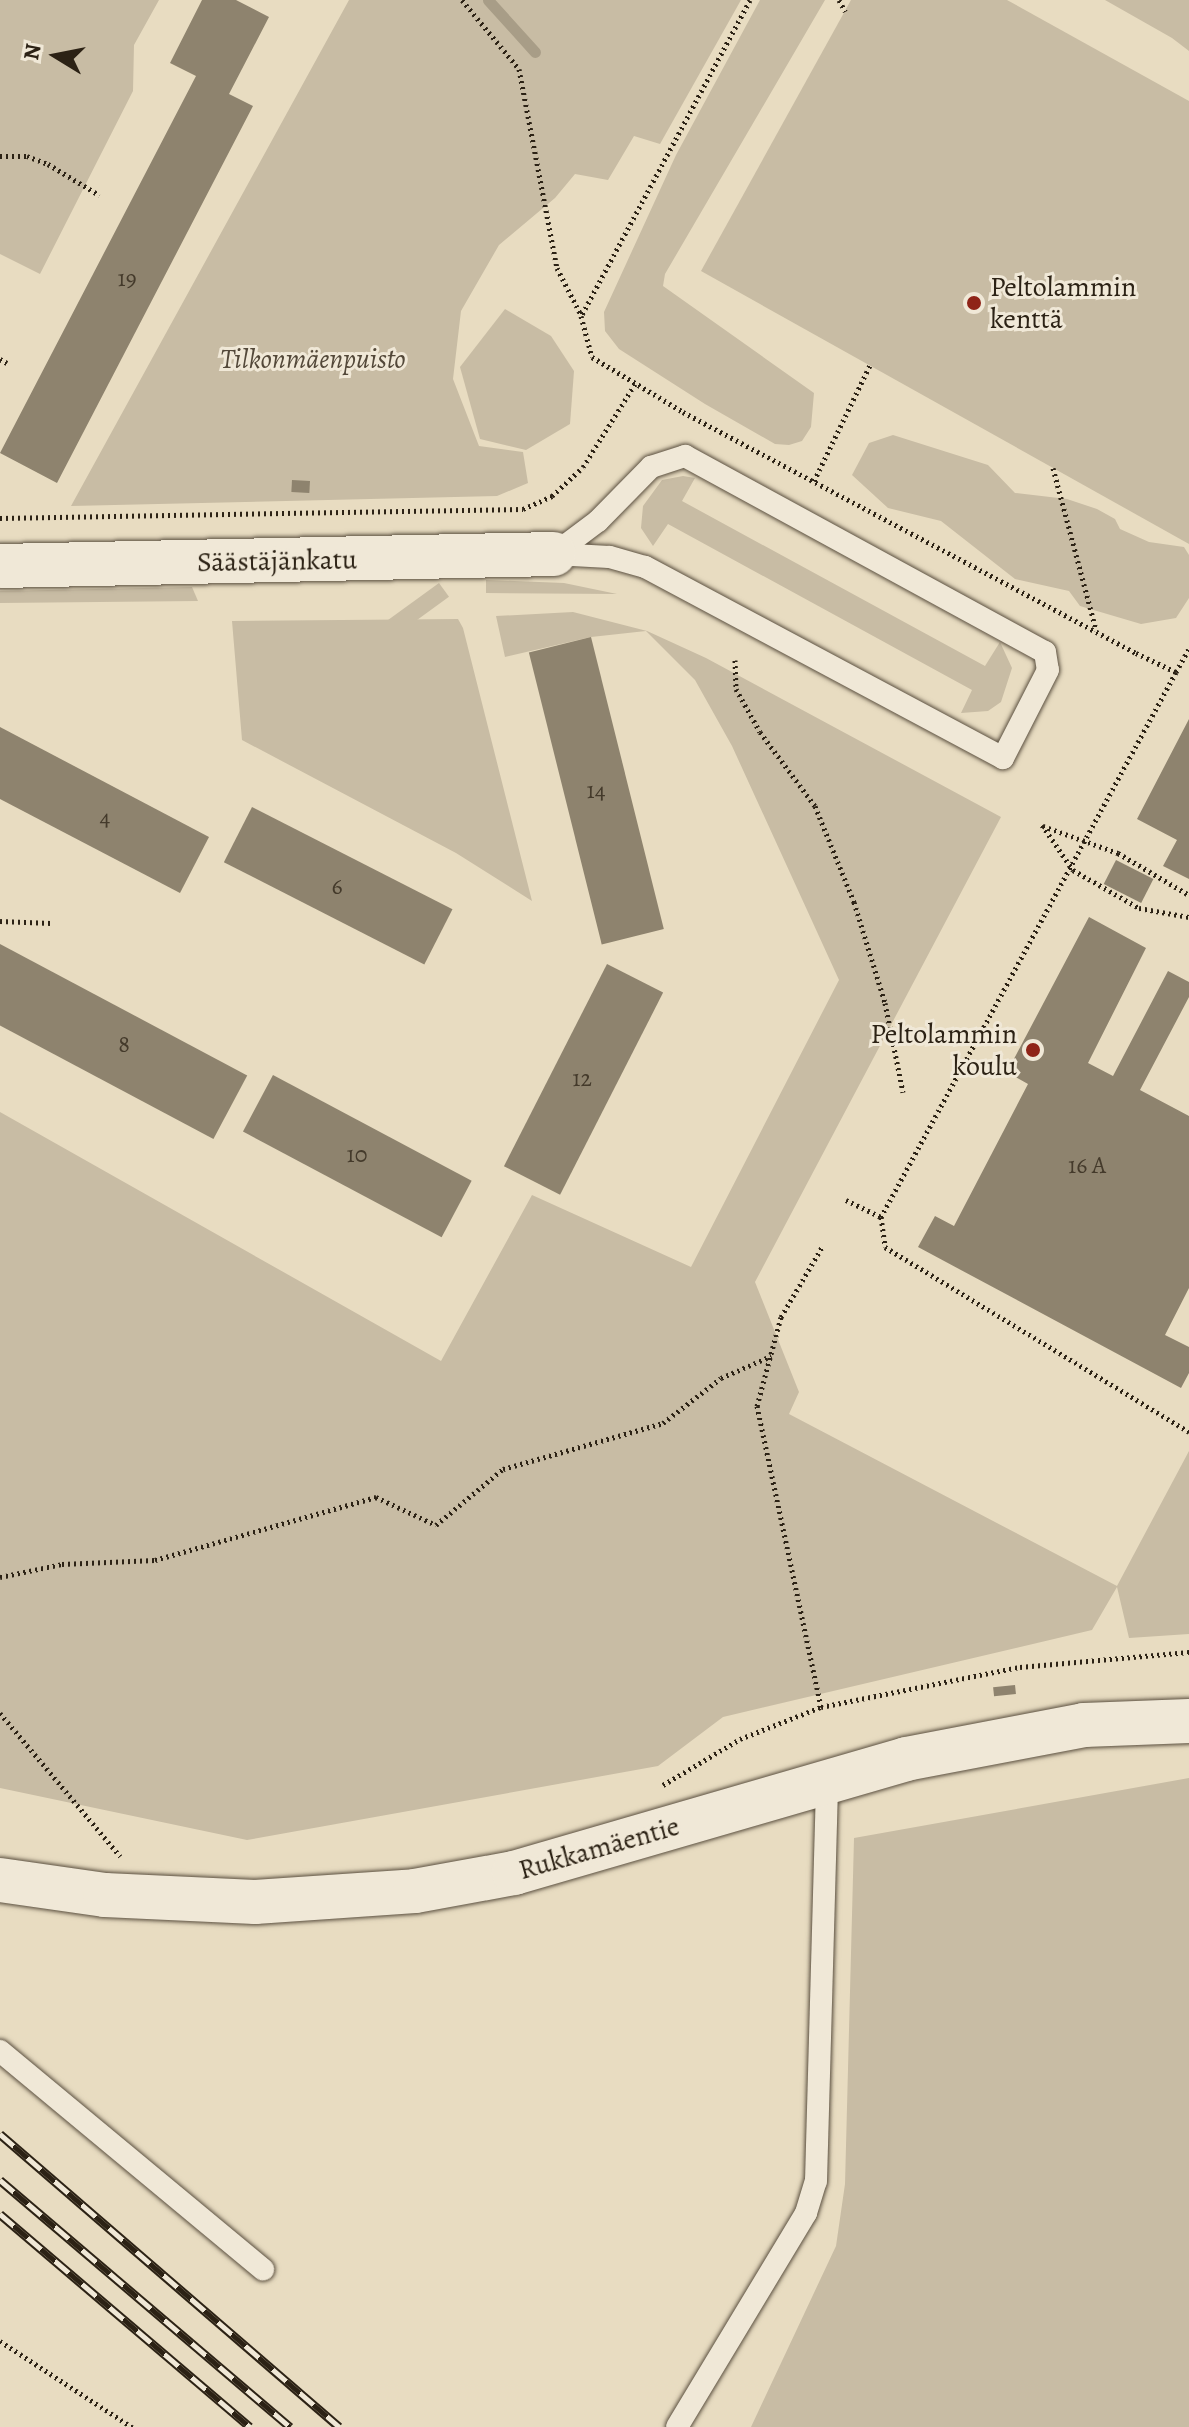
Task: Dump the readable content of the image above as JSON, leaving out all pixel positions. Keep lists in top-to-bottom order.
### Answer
{
  "streets": {
    "main road": ["Säästäjänkatu", "Rukkamäentie"]
  },
  "parks": ["Tilkonmäenpuisto"],
  "places": ["Peltolammin kenttä", "Peltolammin koulu"],
  "house_numbers": [
    "19",
    "14",
    "4",
    "6",
    "8",
    "12",
    "10",
    "16 A"
  ],
  "north": "left"
}
